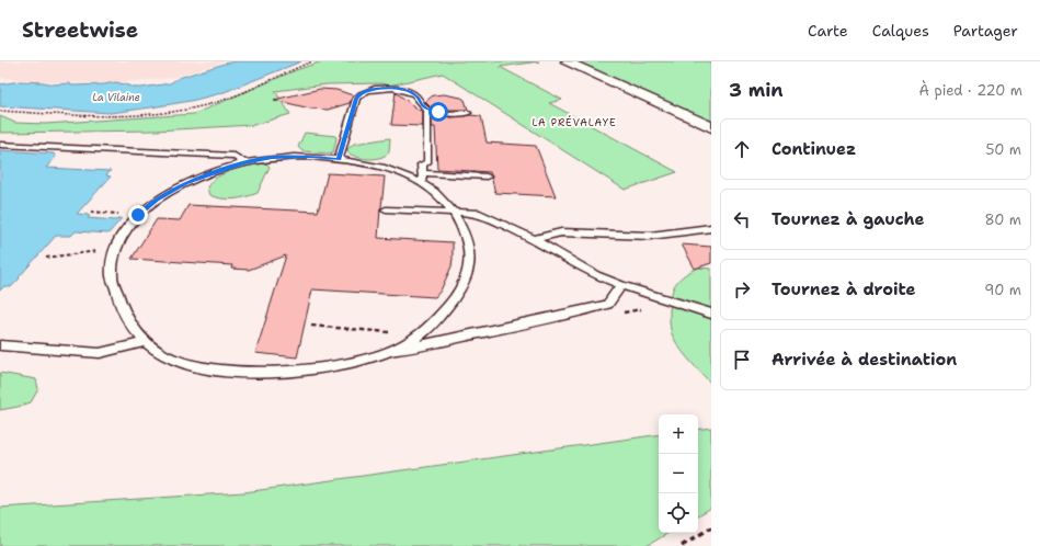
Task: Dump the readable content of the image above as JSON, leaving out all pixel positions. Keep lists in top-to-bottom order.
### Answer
{
  "districts": ["LA PRÉVALAYE"],
  "water": ["La Vilaine"],
  "page": {
    "header": "Streetwise",
    "nav": ["Carte", "Calques", "Partager"],
    "heading": ["3 min", "À pied · 220 m"],
    "list": [
      ["Continuez", "50 m"],
      ["Tournez à gauche", "80 m"],
      ["Tournez à droite", "90 m"],
      "Arrivée à destination"
    ],
    "map_buttons": ["+", "−"]
  }
}
